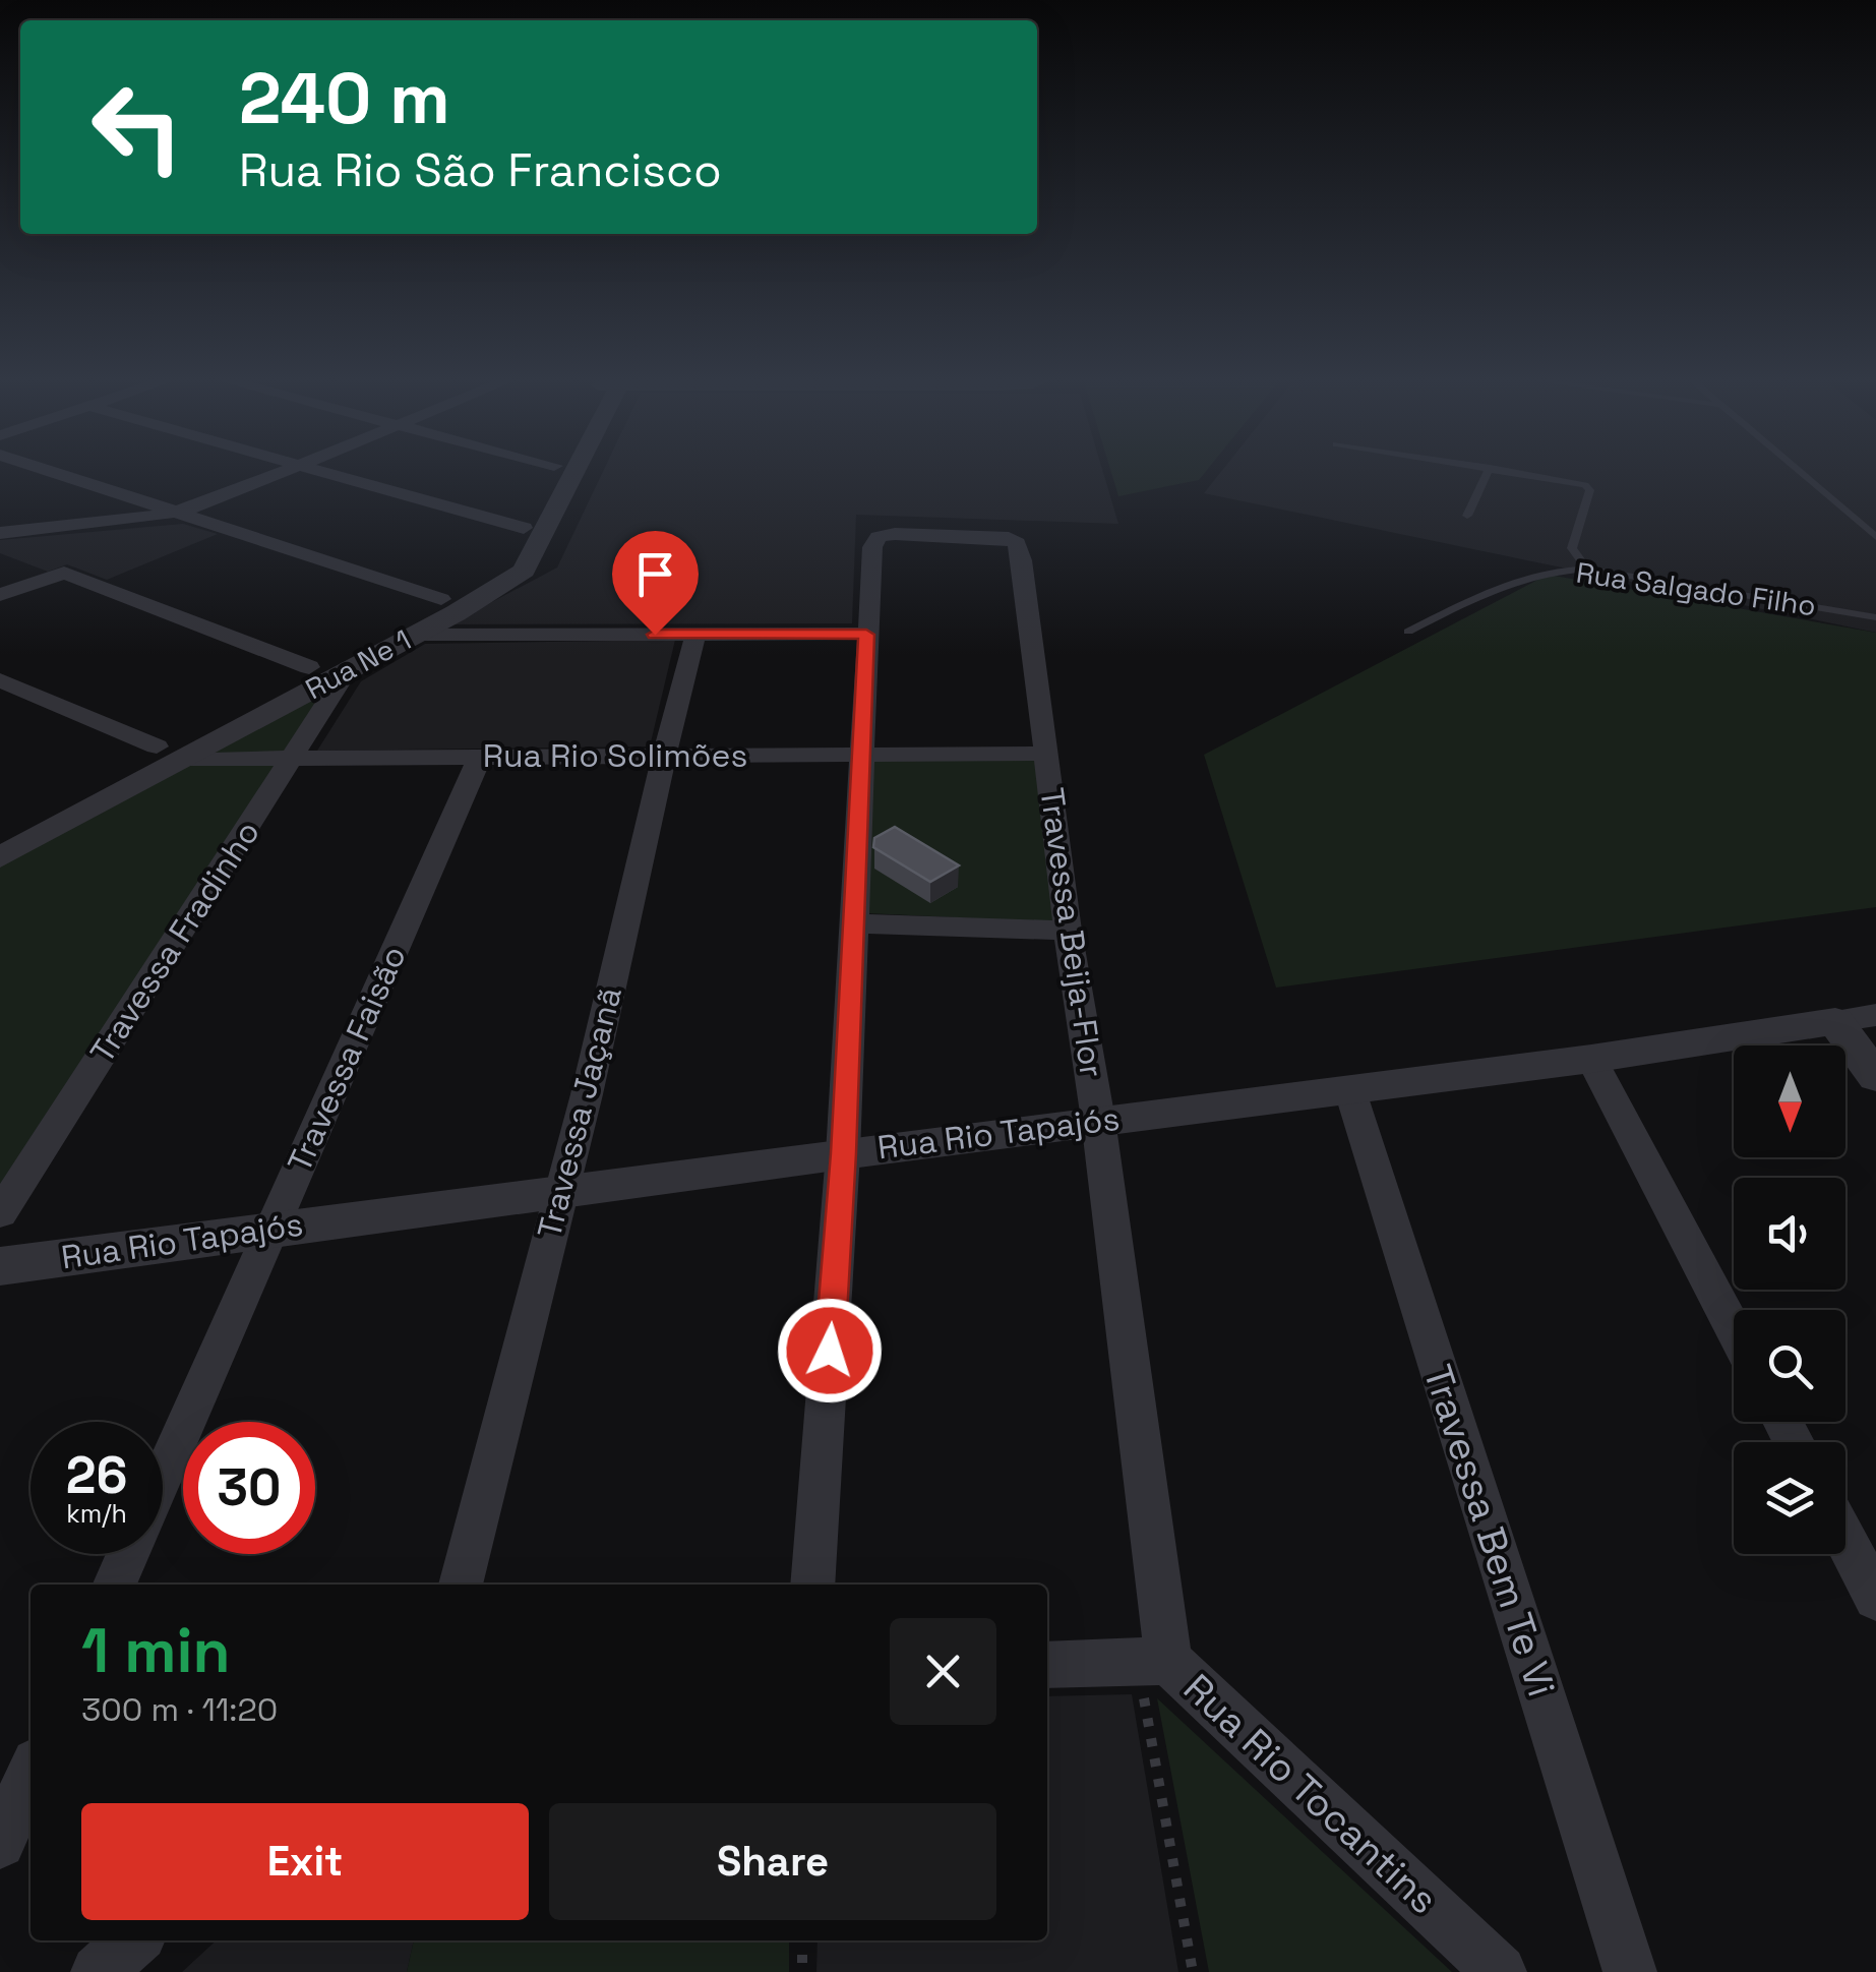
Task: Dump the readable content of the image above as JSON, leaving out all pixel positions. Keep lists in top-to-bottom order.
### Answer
{
  "streets": {
    "street": [
      "Rua Ne 1",
      "Rua Rio Solimões",
      "Travessa Beija-Flor",
      "Travessa Fradinho",
      "Travessa Faisão",
      "Travessa Jaçanã",
      "Rua Rio Tapajós",
      "Travessa Bem Te Vi",
      "Rua Rio Tocantins"
    ],
    "lane": ["Rua Salgado Filho"]
  },
  "crossings": [
    ["Rua Ne 1", "Rua Rio Solimões"],
    ["Rua Ne 1", "Travessa Fradinho"],
    ["Rua Rio Solimões", "Travessa Beija-Flor"],
    ["Rua Rio Solimões", "Travessa Fradinho"],
    ["Rua Rio Solimões", "Travessa Faisão"],
    ["Rua Rio Solimões", "Travessa Jaçanã"],
    ["Travessa Beija-Flor", "Rua Rio Tapajós"],
    ["Travessa Beija-Flor", "Rua Rio Tocantins"],
    ["Travessa Faisão", "Rua Rio Tapajós"],
    ["Travessa Jaçanã", "Rua Rio Tapajós"],
    ["Rua Rio Tapajós", "Travessa Bem Te Vi"]
  ],
  "north": "bottom",
  "page": {
    "turn": ["240 m", "Rua Rio São Francisco"],
    "speed": "26 km/h",
    "limit": "30",
    "heading": ["1 min", "300 m · 11:20"],
    "buttons": ["Exit", "Share"]
  }
}
